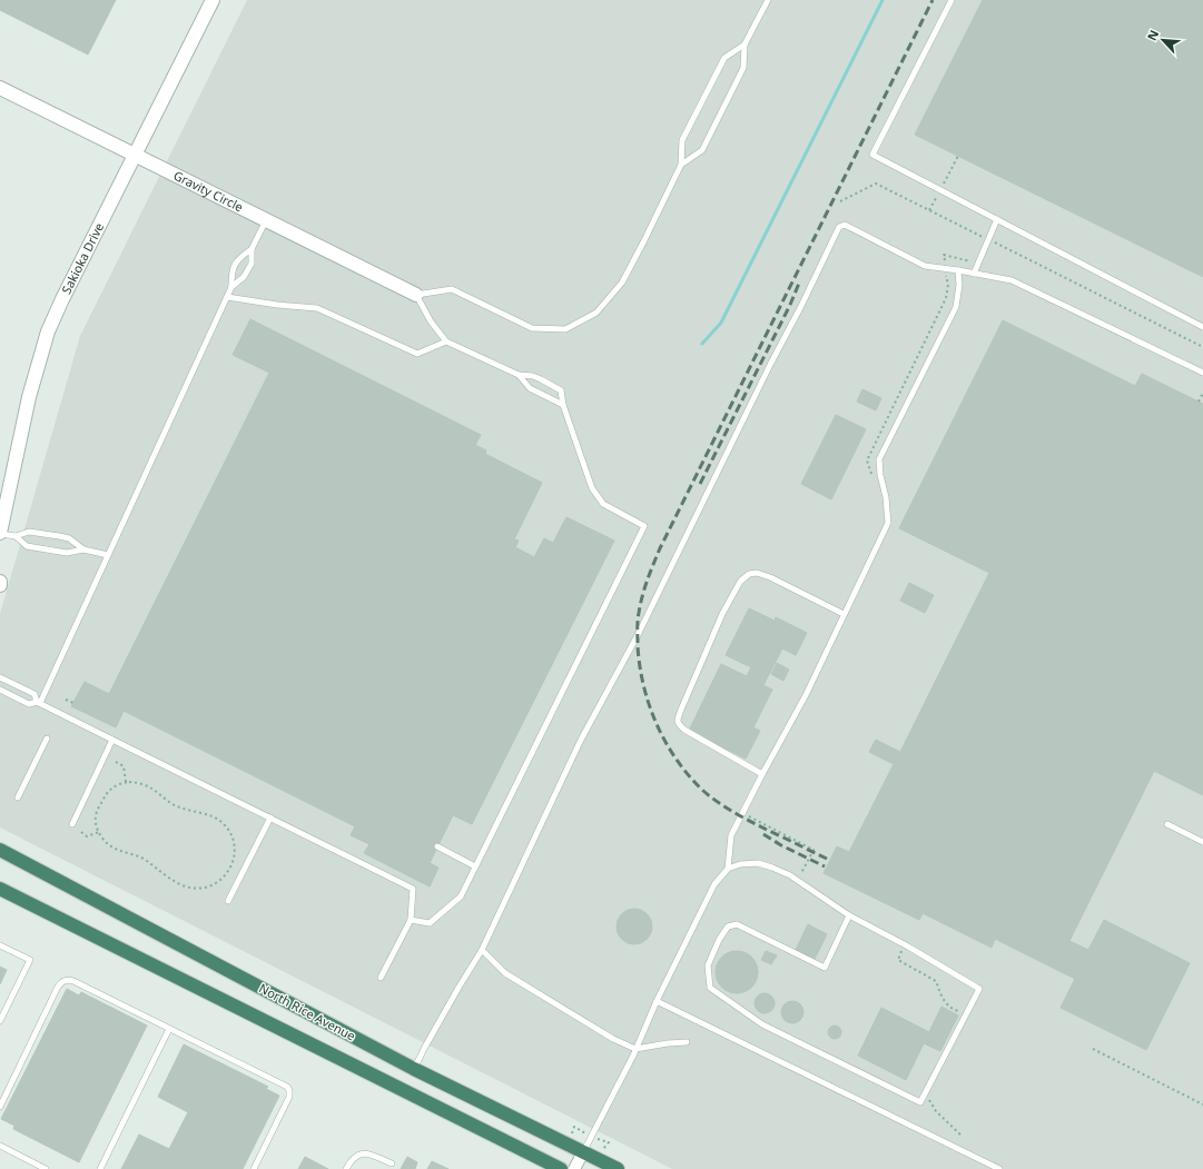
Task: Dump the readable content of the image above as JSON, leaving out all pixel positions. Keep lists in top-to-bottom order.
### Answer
{
  "streets": {
    "highway": ["North Rice Avenue"],
    "street": ["Gravity Circle", "Sakioka Drive"]
  },
  "crossings": [
    ["Gravity Circle", "Sakioka Drive"]
  ],
  "north": "top left"
}
